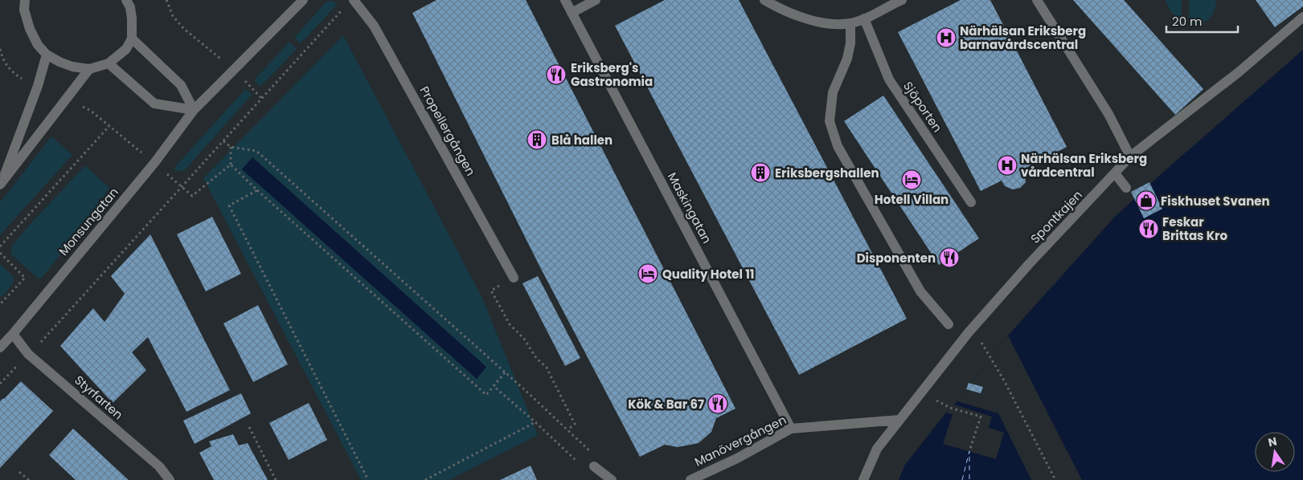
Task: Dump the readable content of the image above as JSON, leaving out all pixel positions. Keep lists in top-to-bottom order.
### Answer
{
  "streets": {
    "street": [
      "Sjöporten",
      "Propellergången",
      "Maskingatan",
      "Spontkajen",
      "Monsungatan",
      "Styrfarten",
      "Manövergången"
    ]
  },
  "crossings": [
    ["Maskingatan", "Manövergången"],
    ["Spontkajen", "Manövergången"],
    ["Monsungatan", "Styrfarten"]
  ],
  "places": {
    "hospital": ["Närhälsan Eriksberg barnavårdscentral", "Närhälsan Eriksberg vårdcentral"],
    "restaurant": [
      "Eriksberg's Gastronomia",
      "Feskar Brittas Kro",
      "Disponenten",
      "Kök & Bar 67"
    ],
    "building": ["Blå hallen", "Eriksbergshallen"],
    "hotel": ["Hotell Villan", "Quality Hotel 11"],
    "shop": ["Fiskhuset Svanen"]
  },
  "scale_bar": "20 m",
  "north": "top"
}
